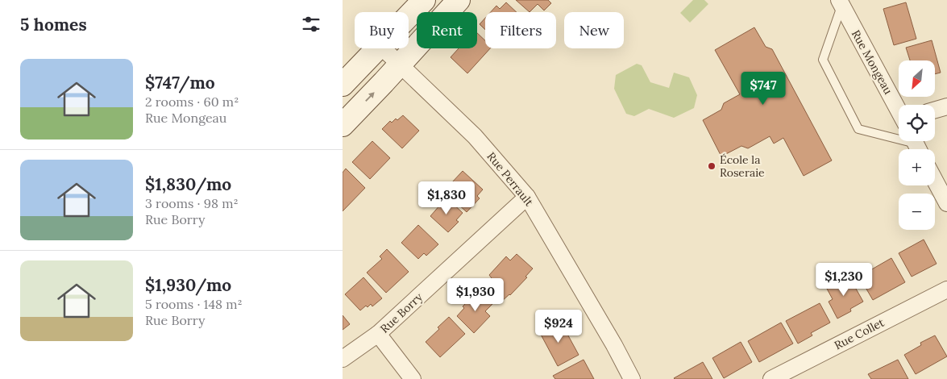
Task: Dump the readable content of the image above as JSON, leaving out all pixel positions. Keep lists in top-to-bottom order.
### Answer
{
  "streets": {
    "street": [
      "Rue Mongeau",
      "Rue Perrault",
      "Rue Borry",
      "Rue Collet"
    ]
  },
  "crossings": [
    ["Rue Perrault", "Rue Borry"]
  ],
  "places": ["École la Roseraie"],
  "north": "bottom left",
  "page": {
    "heading": "5 homes",
    "chip": [
      "Buy",
      "Rent",
      "Filters",
      "New"
    ],
    "list": [
      {
        "name": "$747/mo",
        "note": "2 rooms · 60 m² · Rue Mongeau"
      },
      {
        "name": "$1,830/mo",
        "note": "3 rooms · 98 m² · Rue Borry"
      },
      {
        "name": "$1,930/mo",
        "note": "5 rooms · 148 m² · Rue Borry"
      }
    ],
    "map_buttons": ["+", "−"],
    "price": [
      "$747",
      "$1,830",
      "$1,230",
      "$1,930",
      "$924"
    ]
  }
}
